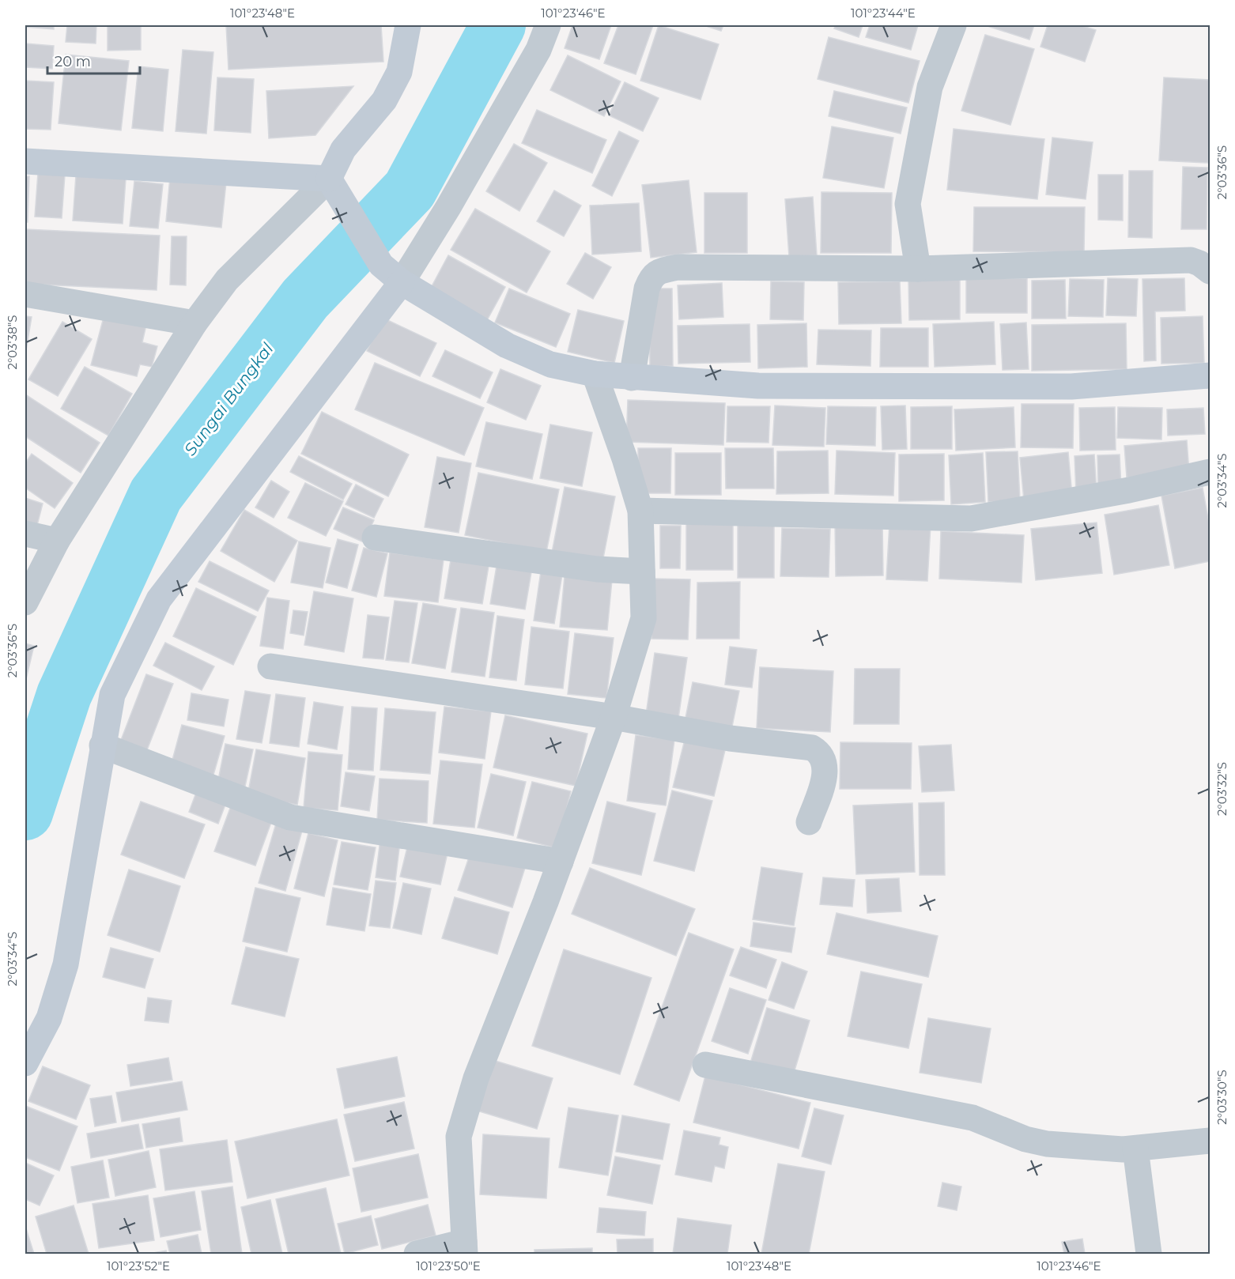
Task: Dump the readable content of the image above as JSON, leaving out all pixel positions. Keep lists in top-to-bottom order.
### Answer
{
  "water": ["Sungai Bungkal"],
  "scale_bar": "20 m",
  "coordinates": [
    "101°23'48\"E",
    "101°23'46\"E",
    "101°23'44\"E",
    "2°03'36\"S",
    "2°03'38\"S",
    "2°03'34\"S",
    "2°03'32\"S",
    "2°03'30\"S",
    "101°23'52\"E",
    "101°23'50\"E"
  ]
}
